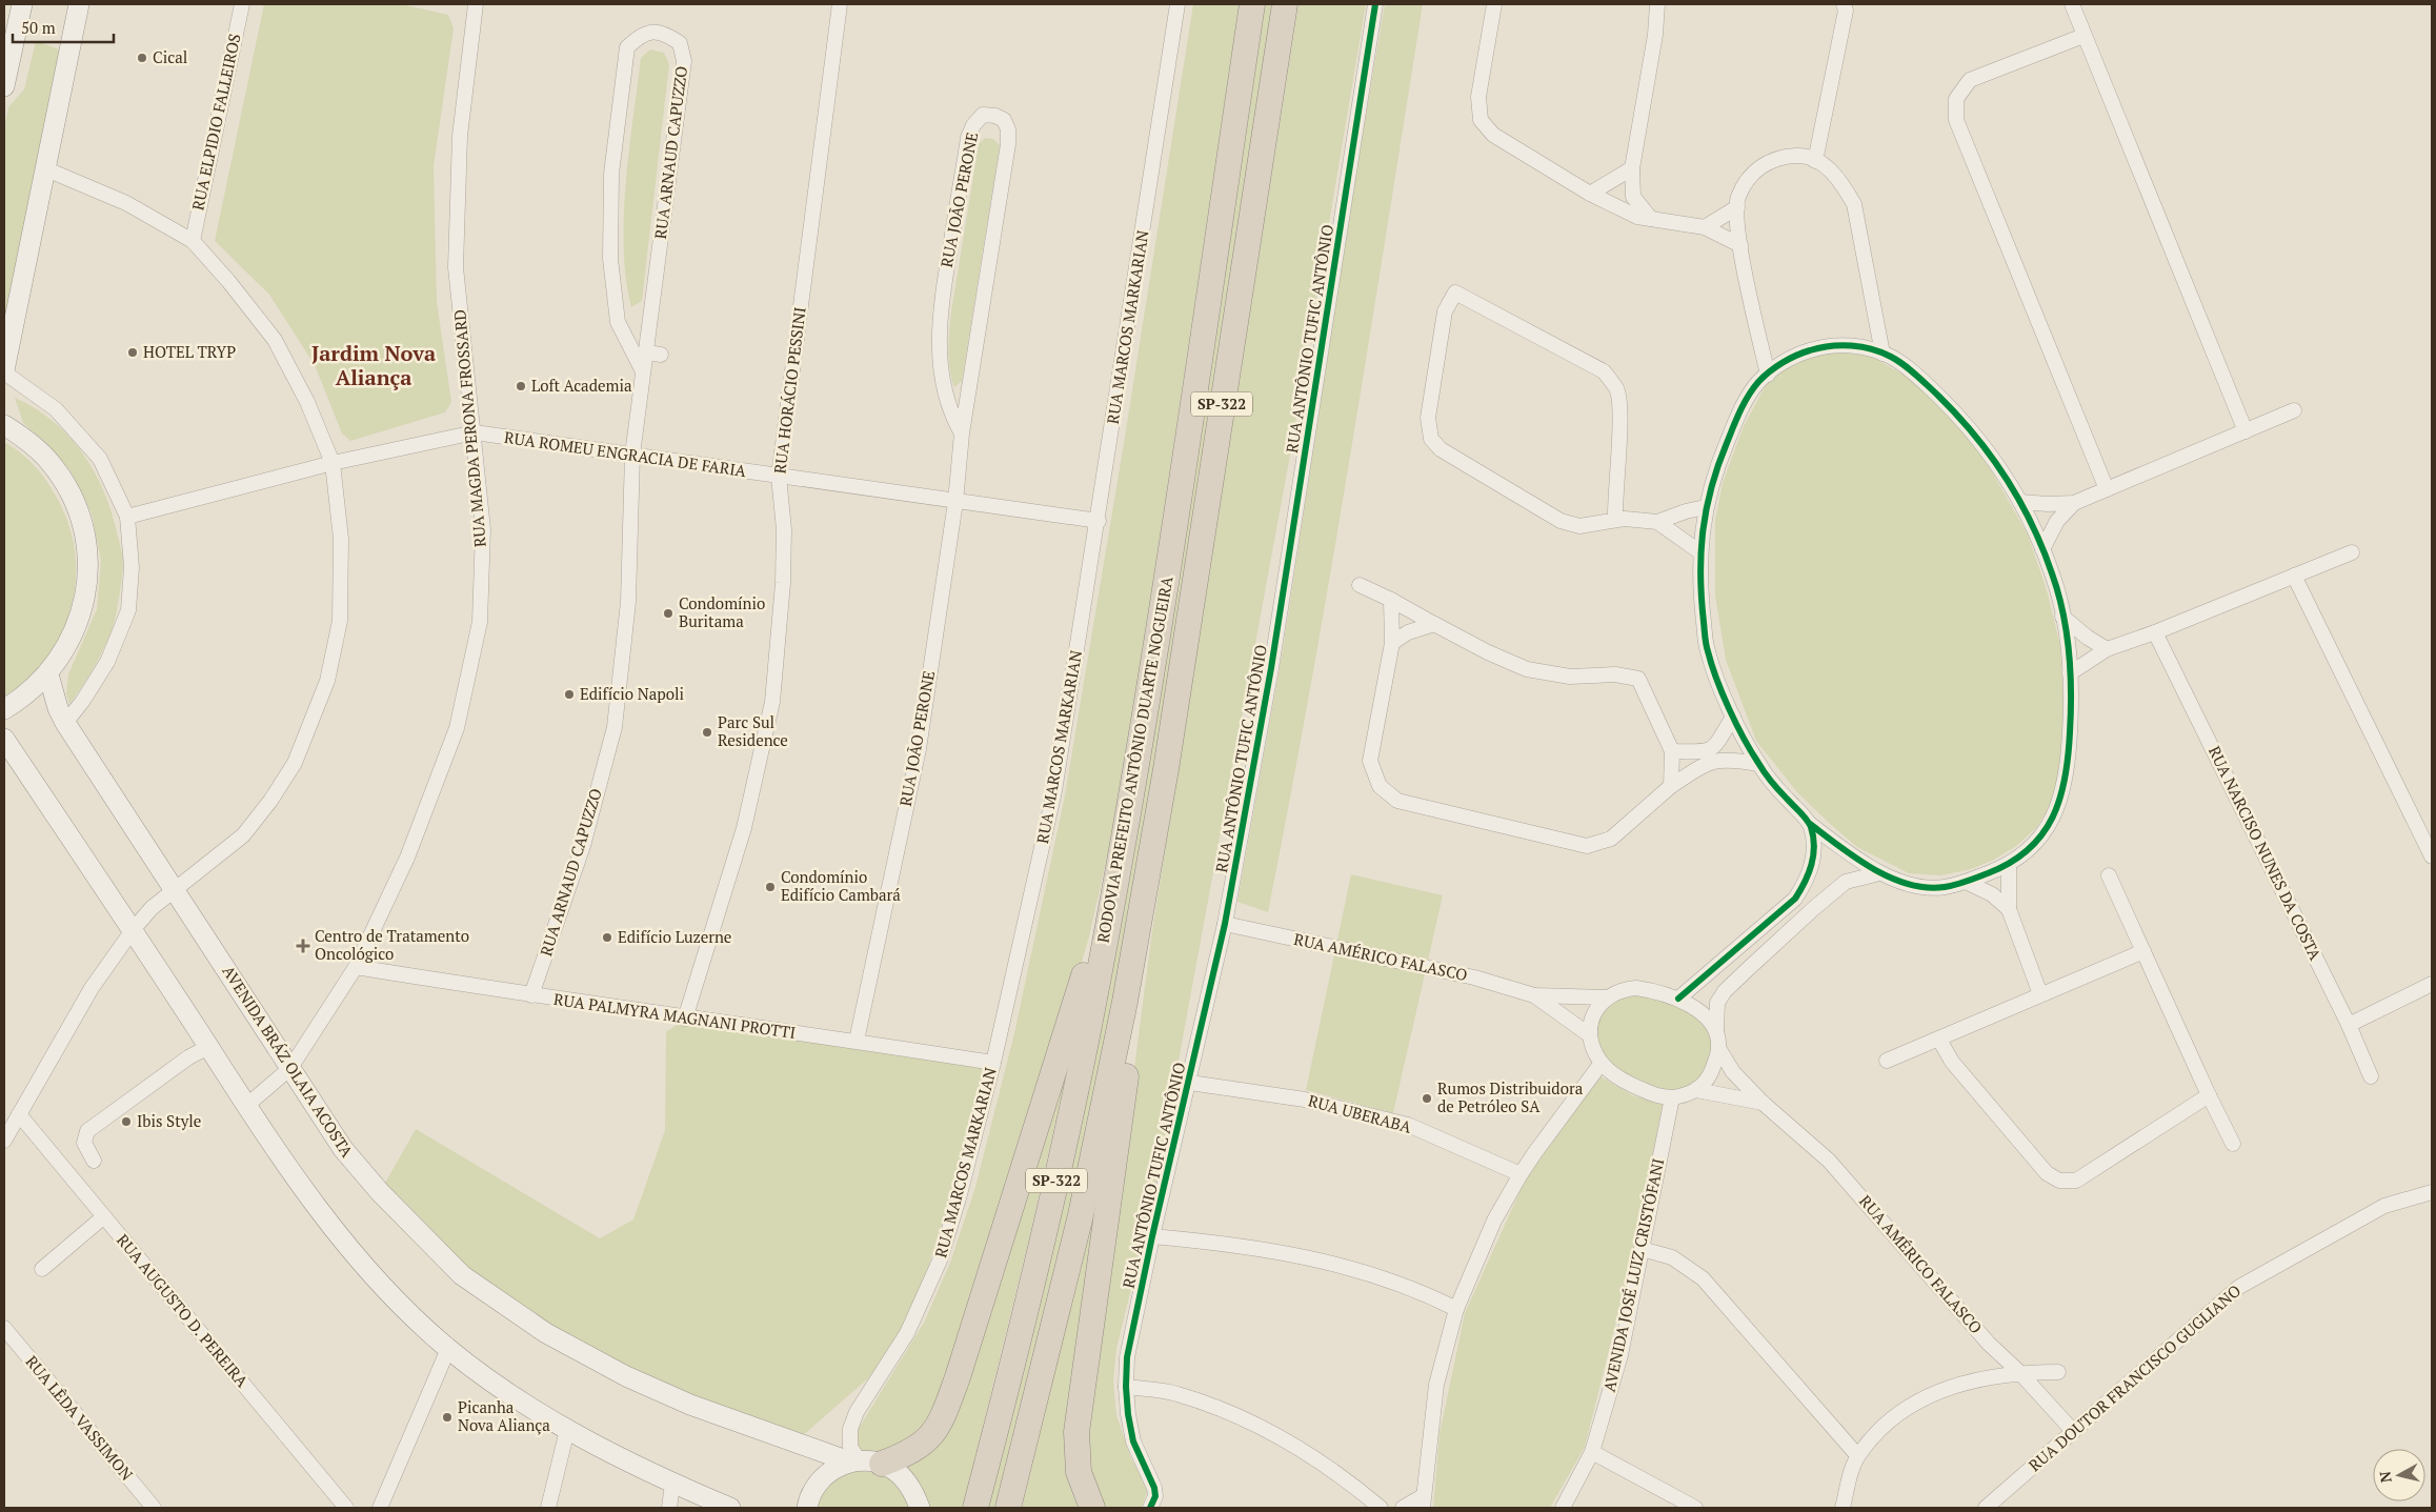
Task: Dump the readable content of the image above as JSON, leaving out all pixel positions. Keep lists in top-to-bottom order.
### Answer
{
  "streets": {
    "highway": ["SP-322", "RODOVIA PREFEITO ANTÔNIO DUARTE NOGUEIRA"],
    "main road": ["AVENIDA BRÁZ OLAIA ACOSTA"],
    "street": [
      "RUA ELPIDIO FALLEIROS",
      "RUA ARNAUD CAPUZZO",
      "RUA JOÃO PERONE",
      "RUA MARCOS MARKARIAN",
      "RUA ANTÔNIO TUFIC ANTÔNIO",
      "RUA HORÁCIO PESSINI",
      "RUA MAGDA PERONA FROSSARD",
      "RUA ROMEU ENGRACIA DE FARIA",
      "RUA NARCISO NUNES DA COSTA",
      "RUA AMÉRICO FALASCO",
      "RUA PALMYRA MAGNANI PROTTI",
      "RUA UBERABA",
      "AVENIDA JOSÉ LUIZ CRISTÓFANI",
      "RUA AUGUSTO D. PEREIRA",
      "RUA DOUTOR FRANCISCO GUGLIANO",
      "RUA LÊDA VASSIMON"
    ]
  },
  "crossings": [
    ["RUA ARNAUD CAPUZZO", "RUA ROMEU ENGRACIA DE FARIA"],
    ["RUA ARNAUD CAPUZZO", "RUA PALMYRA MAGNANI PROTTI"],
    ["RUA JOÃO PERONE", "RUA ROMEU ENGRACIA DE FARIA"],
    ["RUA JOÃO PERONE", "RUA PALMYRA MAGNANI PROTTI"],
    ["RUA MARCOS MARKARIAN", "RUA ROMEU ENGRACIA DE FARIA"],
    ["RUA MARCOS MARKARIAN", "RUA PALMYRA MAGNANI PROTTI"],
    ["RUA MARCOS MARKARIAN", "AVENIDA BRÁZ OLAIA ACOSTA"],
    ["RUA ANTÔNIO TUFIC ANTÔNIO", "RUA AMÉRICO FALASCO"],
    ["RUA ANTÔNIO TUFIC ANTÔNIO", "RUA UBERABA"],
    ["RUA HORÁCIO PESSINI", "RUA ROMEU ENGRACIA DE FARIA"],
    ["RUA HORÁCIO PESSINI", "RUA PALMYRA MAGNANI PROTTI"],
    ["RUA MAGDA PERONA FROSSARD", "RUA ROMEU ENGRACIA DE FARIA"],
    ["RUA MAGDA PERONA FROSSARD", "RUA PALMYRA MAGNANI PROTTI"],
    ["RUA MAGDA PERONA FROSSARD", "AVENIDA BRÁZ OLAIA ACOSTA"],
    ["RUA AMÉRICO FALASCO", "AVENIDA JOSÉ LUIZ CRISTÓFANI"],
    ["RUA AMÉRICO FALASCO", "RUA DOUTOR FRANCISCO GUGLIANO"]
  ],
  "districts": ["Jardim Nova Aliança"],
  "places": {
    "other": [
      "Cical",
      "HOTEL TRYP",
      "Loft Academia",
      "Condomínio Buritama",
      "Edifício Napoli",
      "Parc Sul Residence",
      "Condomínio Edifício Cambará",
      "Edifício Luzerne",
      "Rumos Distribuidora de Petróleo SA",
      "Ibis Style",
      "Picanha Nova Aliança"
    ],
    "health": ["Centro de Tratamento Oncológico"]
  },
  "scale_bar": "50 m",
  "north": "left"
}
